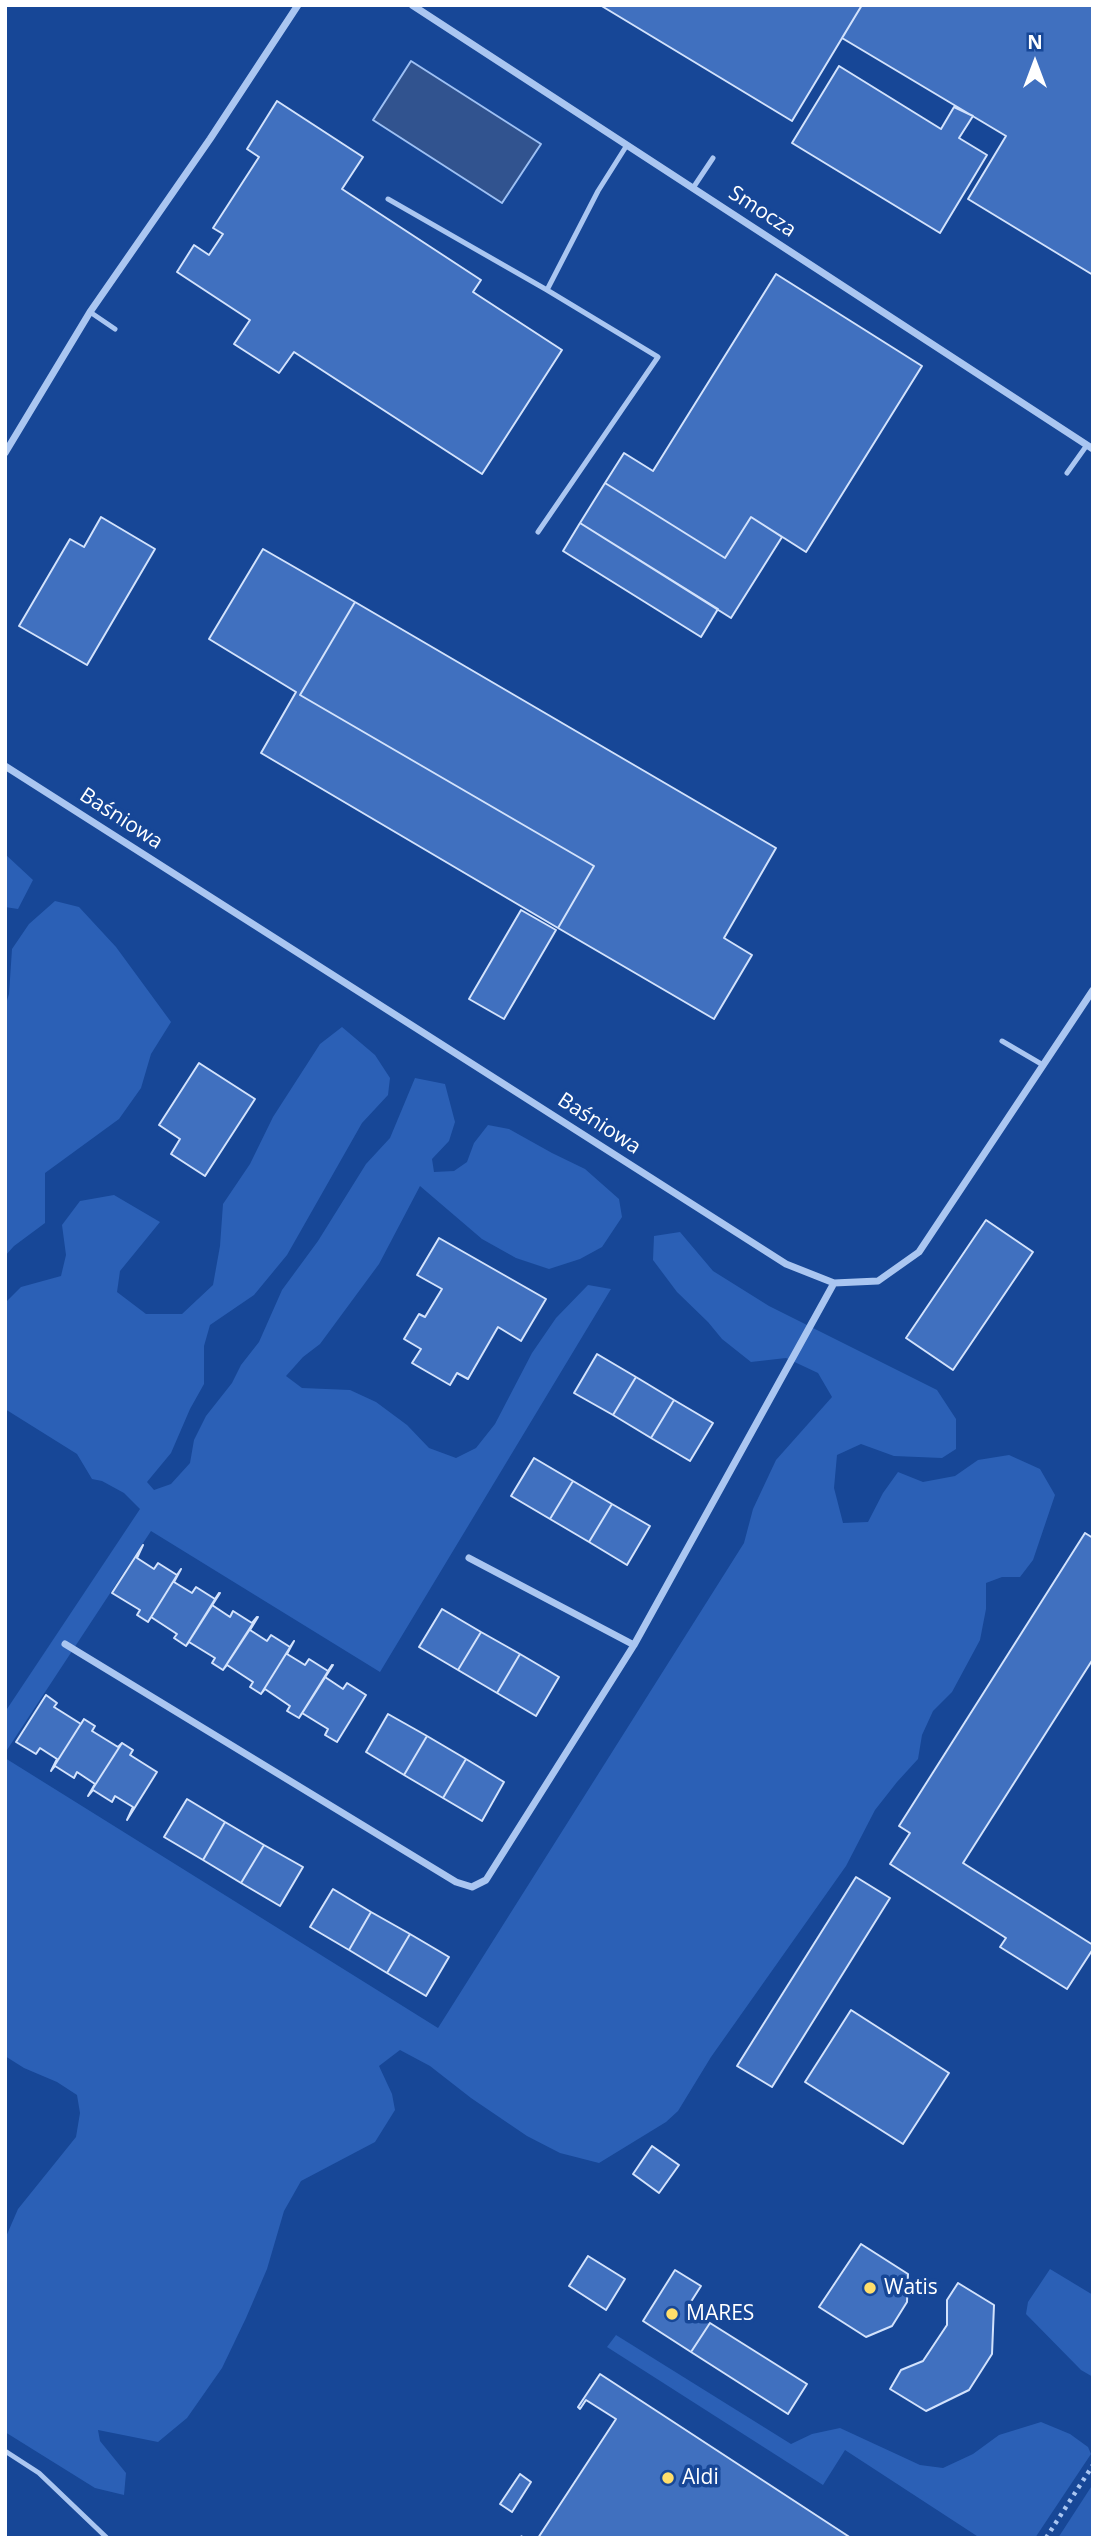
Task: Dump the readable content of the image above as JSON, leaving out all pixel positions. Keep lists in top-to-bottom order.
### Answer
{
  "streets": {
    "street": ["Smocza", "Baśniowa"]
  },
  "places": ["Watis", "MARES", "Aldi"],
  "north": "top"
}
